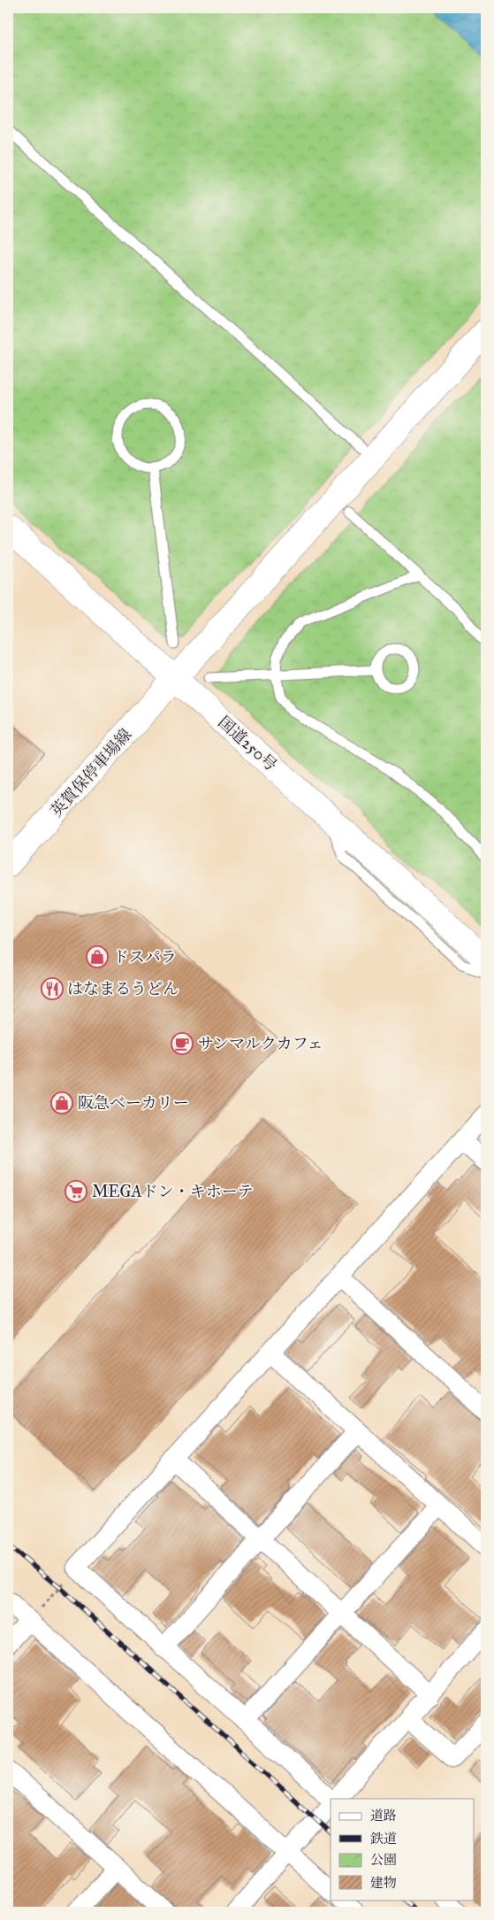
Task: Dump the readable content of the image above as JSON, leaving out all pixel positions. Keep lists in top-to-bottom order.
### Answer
{
  "streets": {
    "main road": ["国道250号", "英賀保停車場線"]
  },
  "crossings": [
    ["国道250号", "英賀保停車場線"]
  ],
  "places": {
    "shop": ["ドスパラ", "阪急ベーカリー"],
    "restaurant": ["はなまるうどん"],
    "cafe": ["サンマルクカフェ"],
    "supermarket": ["MEGAドン・キホーテ"]
  },
  "legend": [
    "道路",
    "鉄道",
    "公園",
    "建物"
  ]
}
